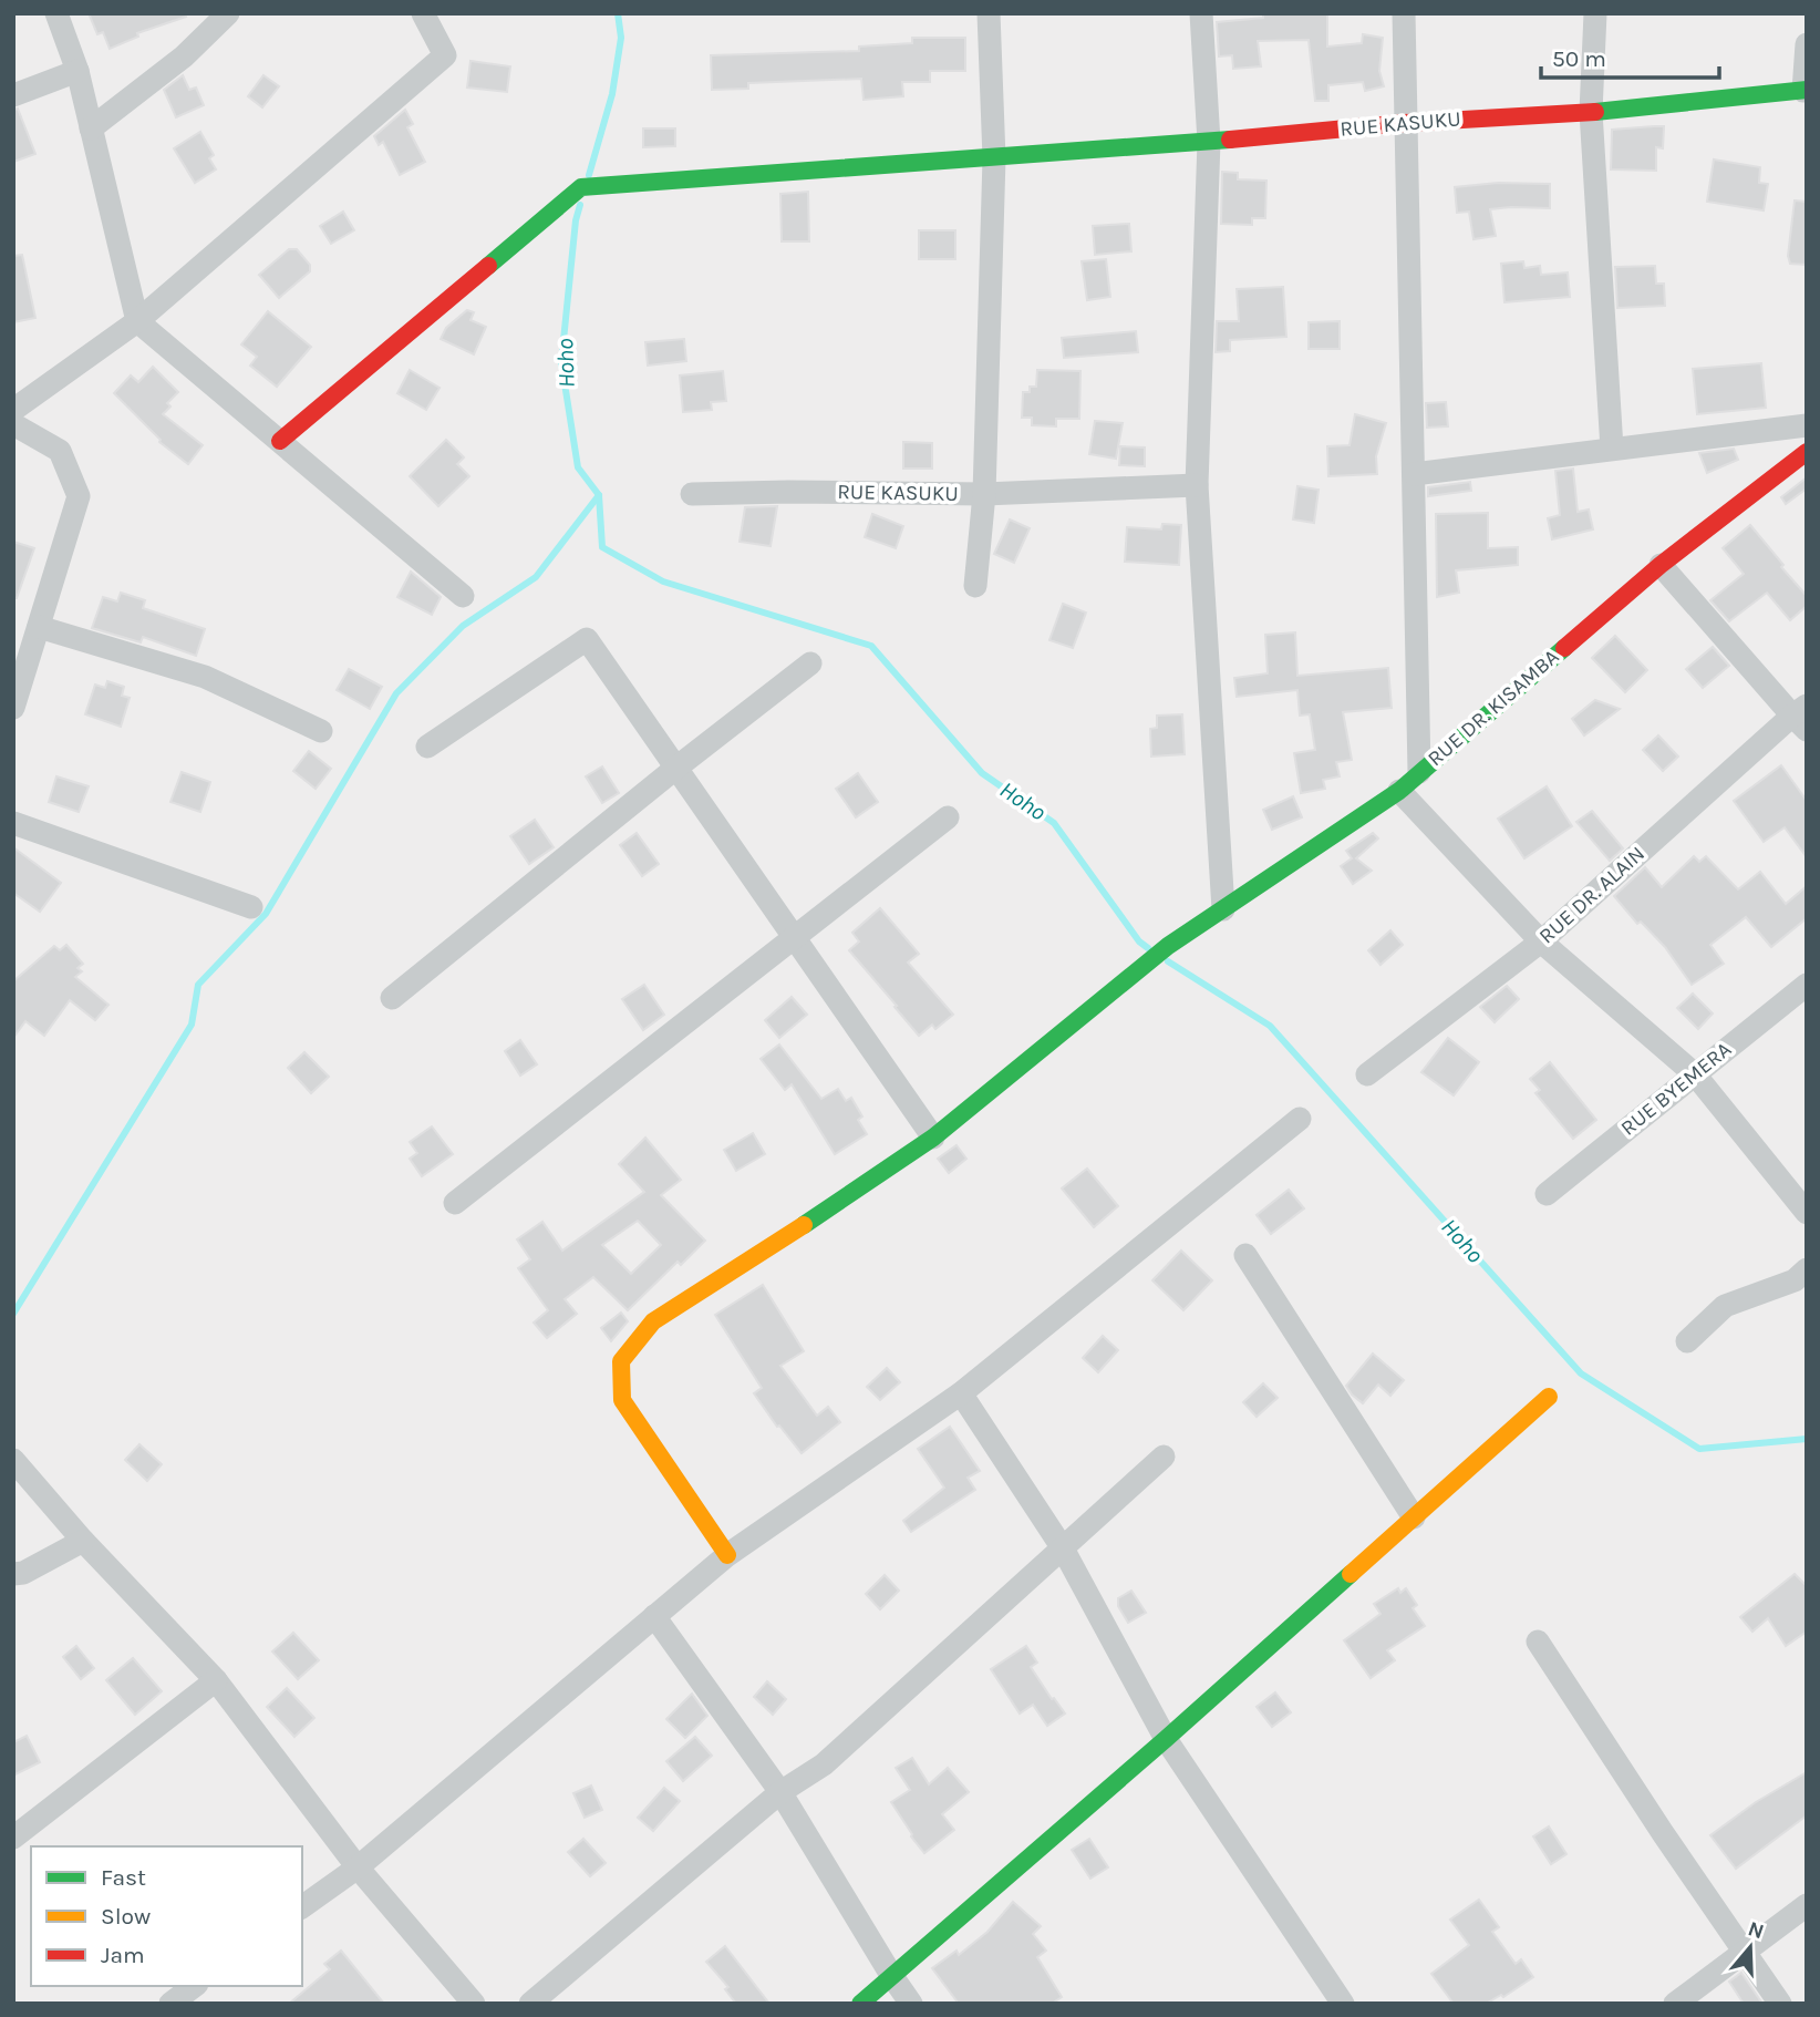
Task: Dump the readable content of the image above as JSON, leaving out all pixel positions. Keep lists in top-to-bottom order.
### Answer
{
  "streets": {
    "street": [
      "RUE KASUKU",
      "RUE DR. KISAMBA",
      "RUE DR. ALAIN",
      "RUE BYEMERA"
    ]
  },
  "water": ["Hoho"],
  "legend": ["Fast", "Slow", "Jam"],
  "scale_bar": "50 m",
  "north": "top"
}
